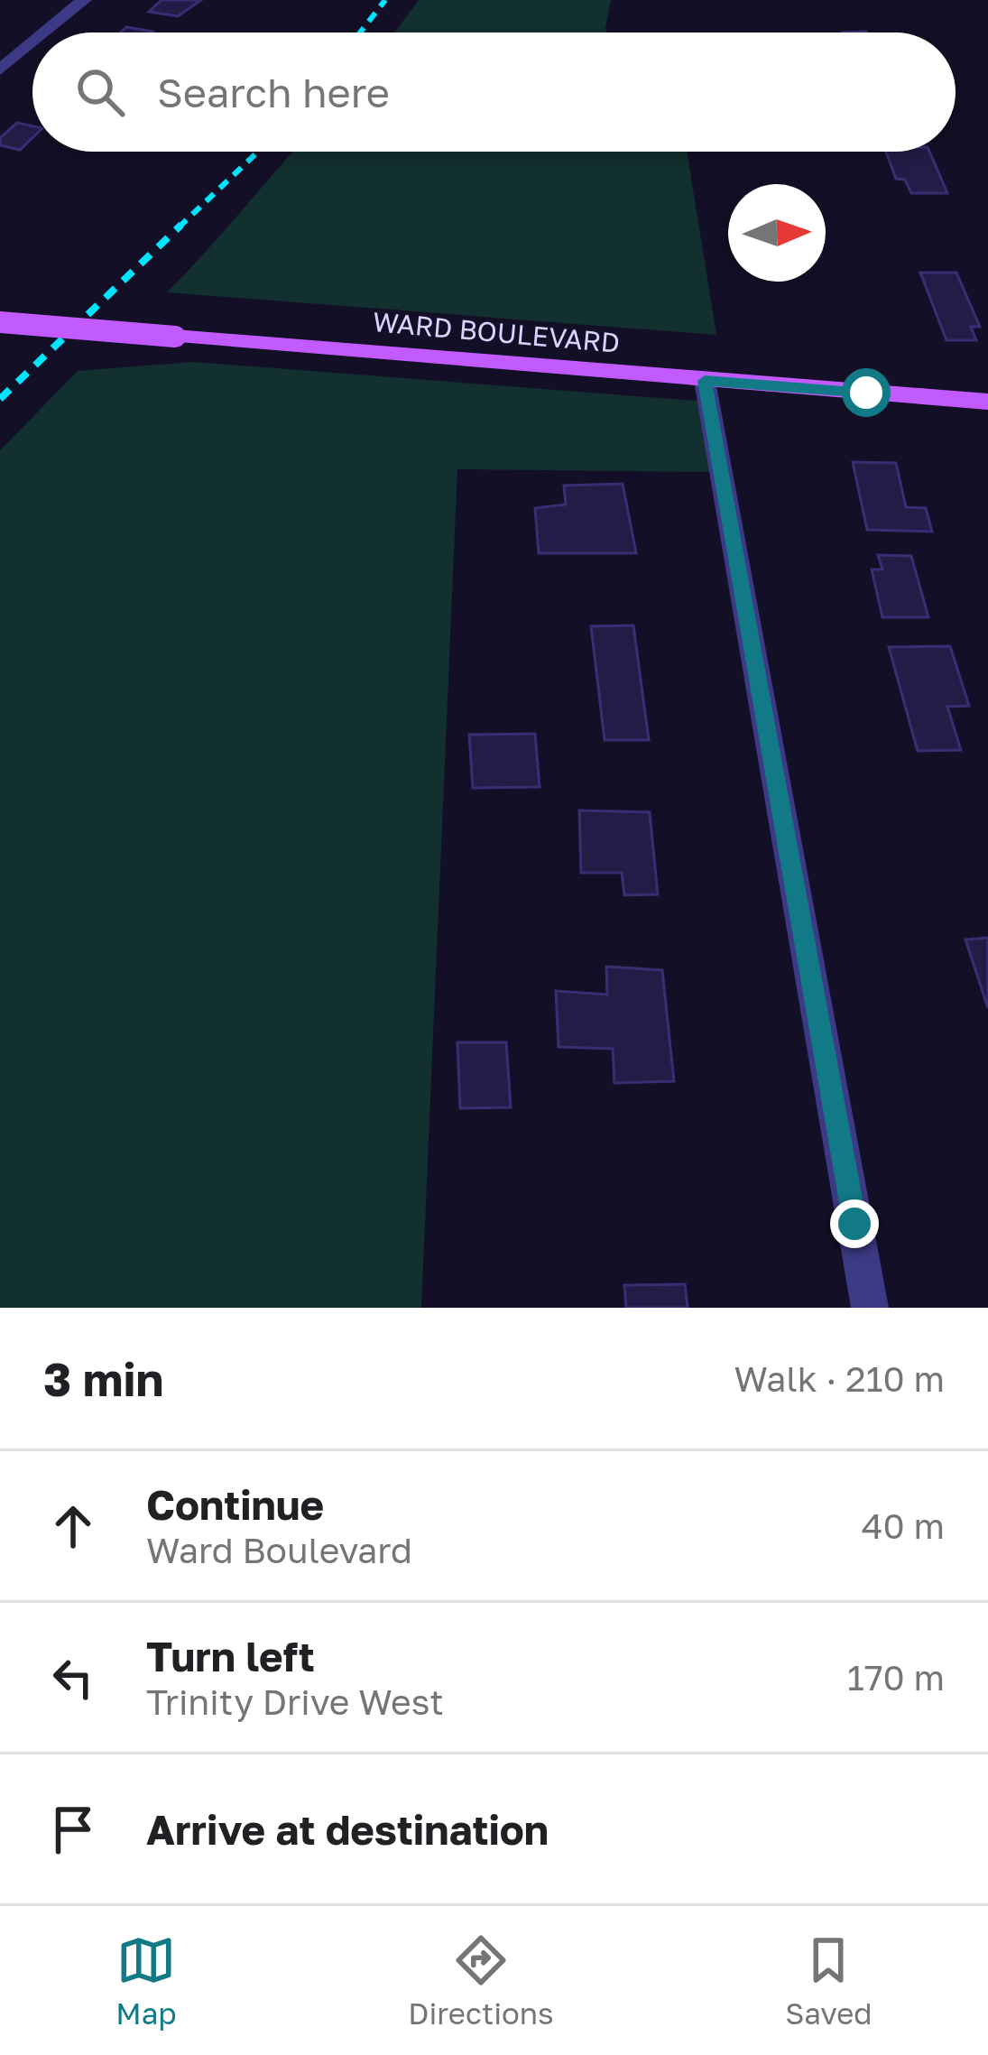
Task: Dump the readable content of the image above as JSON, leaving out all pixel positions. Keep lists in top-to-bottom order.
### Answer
{
  "streets": {
    "main road": ["WARD BOULEVARD"]
  },
  "north": "right",
  "page": {
    "search": "Search here",
    "heading": ["3 min", "Walk · 210 m"],
    "list": [
      ["Continue", "Ward Boulevard", "40 m"],
      ["Turn left", "Trinity Drive West", "170 m"],
      "Arrive at destination"
    ],
    "nav": ["Map", "Directions", "Saved"]
  }
}
